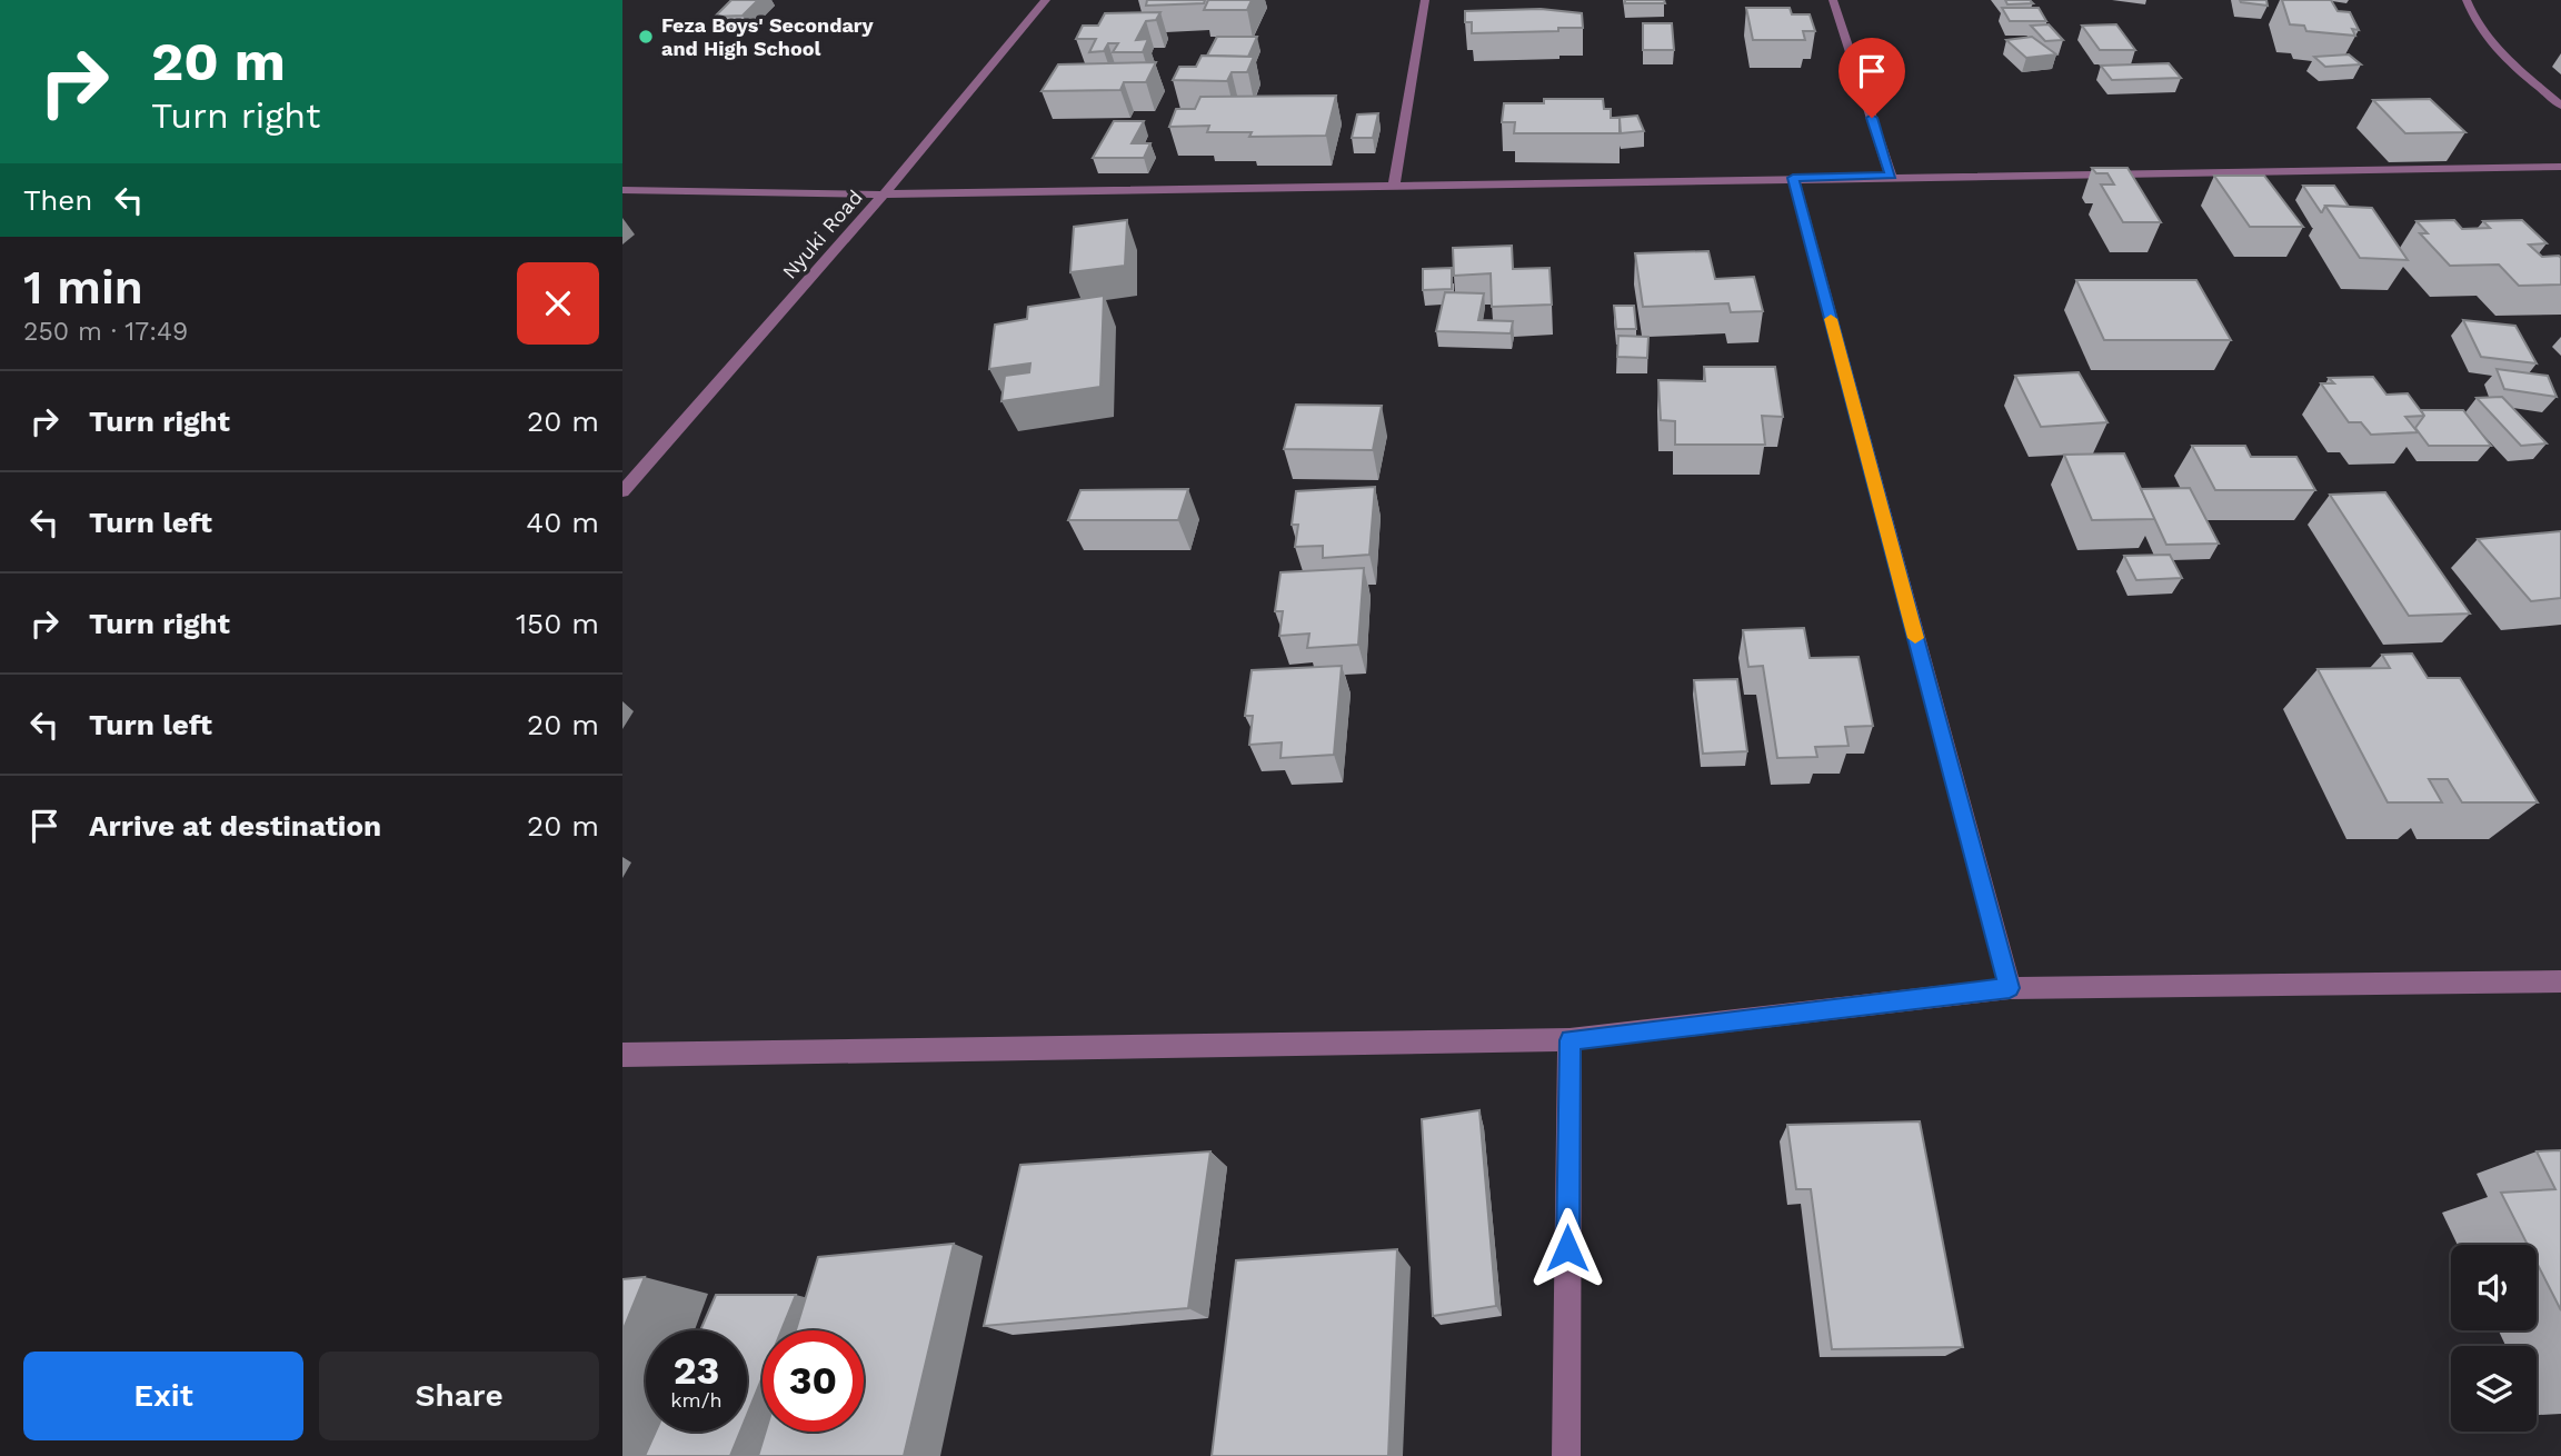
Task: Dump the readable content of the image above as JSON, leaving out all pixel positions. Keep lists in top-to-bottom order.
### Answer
{
  "streets": {
    "street": ["Nyuki Road"]
  },
  "places": ["Feza Boys' Secondary and High School"],
  "page": {
    "turn": ["20 m", "Turn right"],
    "then": "Then",
    "heading": ["1 min", "250 m · 17:49"],
    "list": [
      {
        "name": "Turn right",
        "value": "20 m"
      },
      {
        "name": "Turn left",
        "value": "40 m"
      },
      {
        "name": "Turn right",
        "value": "150 m"
      },
      {
        "name": "Turn left",
        "value": "20 m"
      },
      {
        "name": "Arrive at destination",
        "value": "20 m"
      }
    ],
    "speed": "23 km/h",
    "limit": "30",
    "buttons": ["Exit", "Share"]
  }
}
